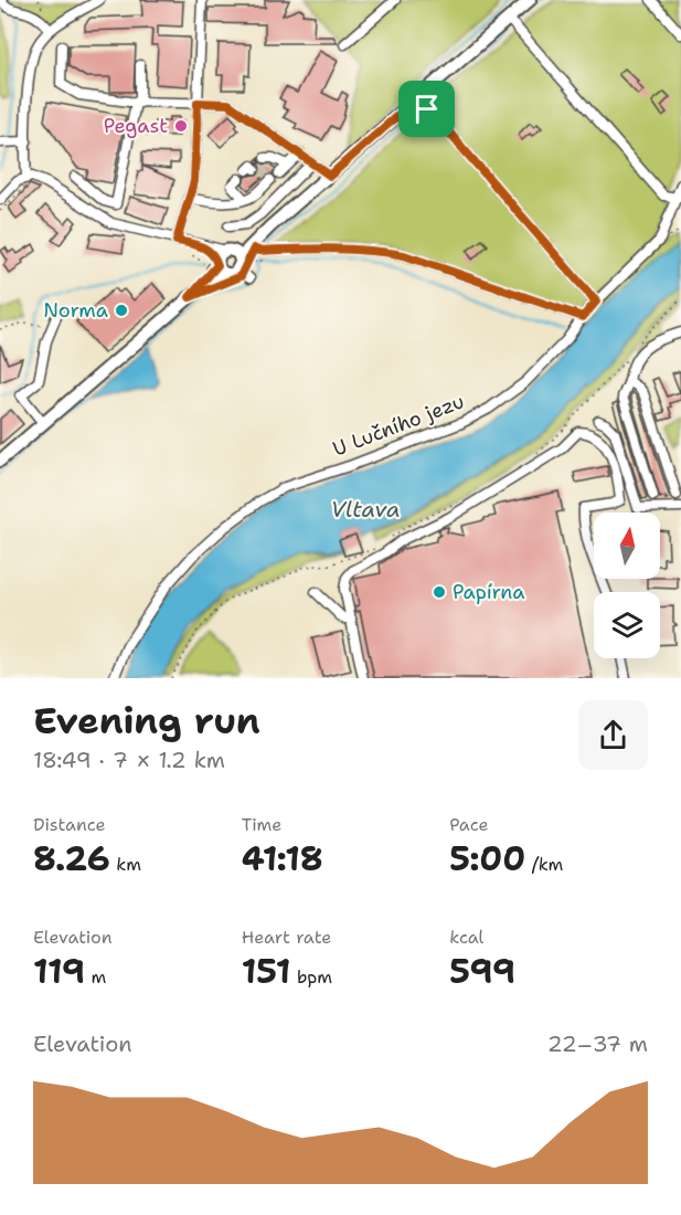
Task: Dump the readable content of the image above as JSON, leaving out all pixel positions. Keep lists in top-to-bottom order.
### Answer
{
  "streets": {
    "street": ["U Lučního jezu"]
  },
  "water": ["Vltava"],
  "places": ["Pegast", "Norma", "Papírna"],
  "north": "top",
  "page": {
    "heading": ["Evening run", "18:49 · 7 × 1.2 km"],
    "stats": [
      ["Distance", "8.26 km"],
      ["Time", "41:18"],
      ["Pace", "5:00 /km"],
      ["Elevation", "119 m"],
      ["Heart rate", "151 bpm"],
      ["kcal", "599"]
    ],
    "chart": ["Elevation", "22–37 m"]
  }
}
